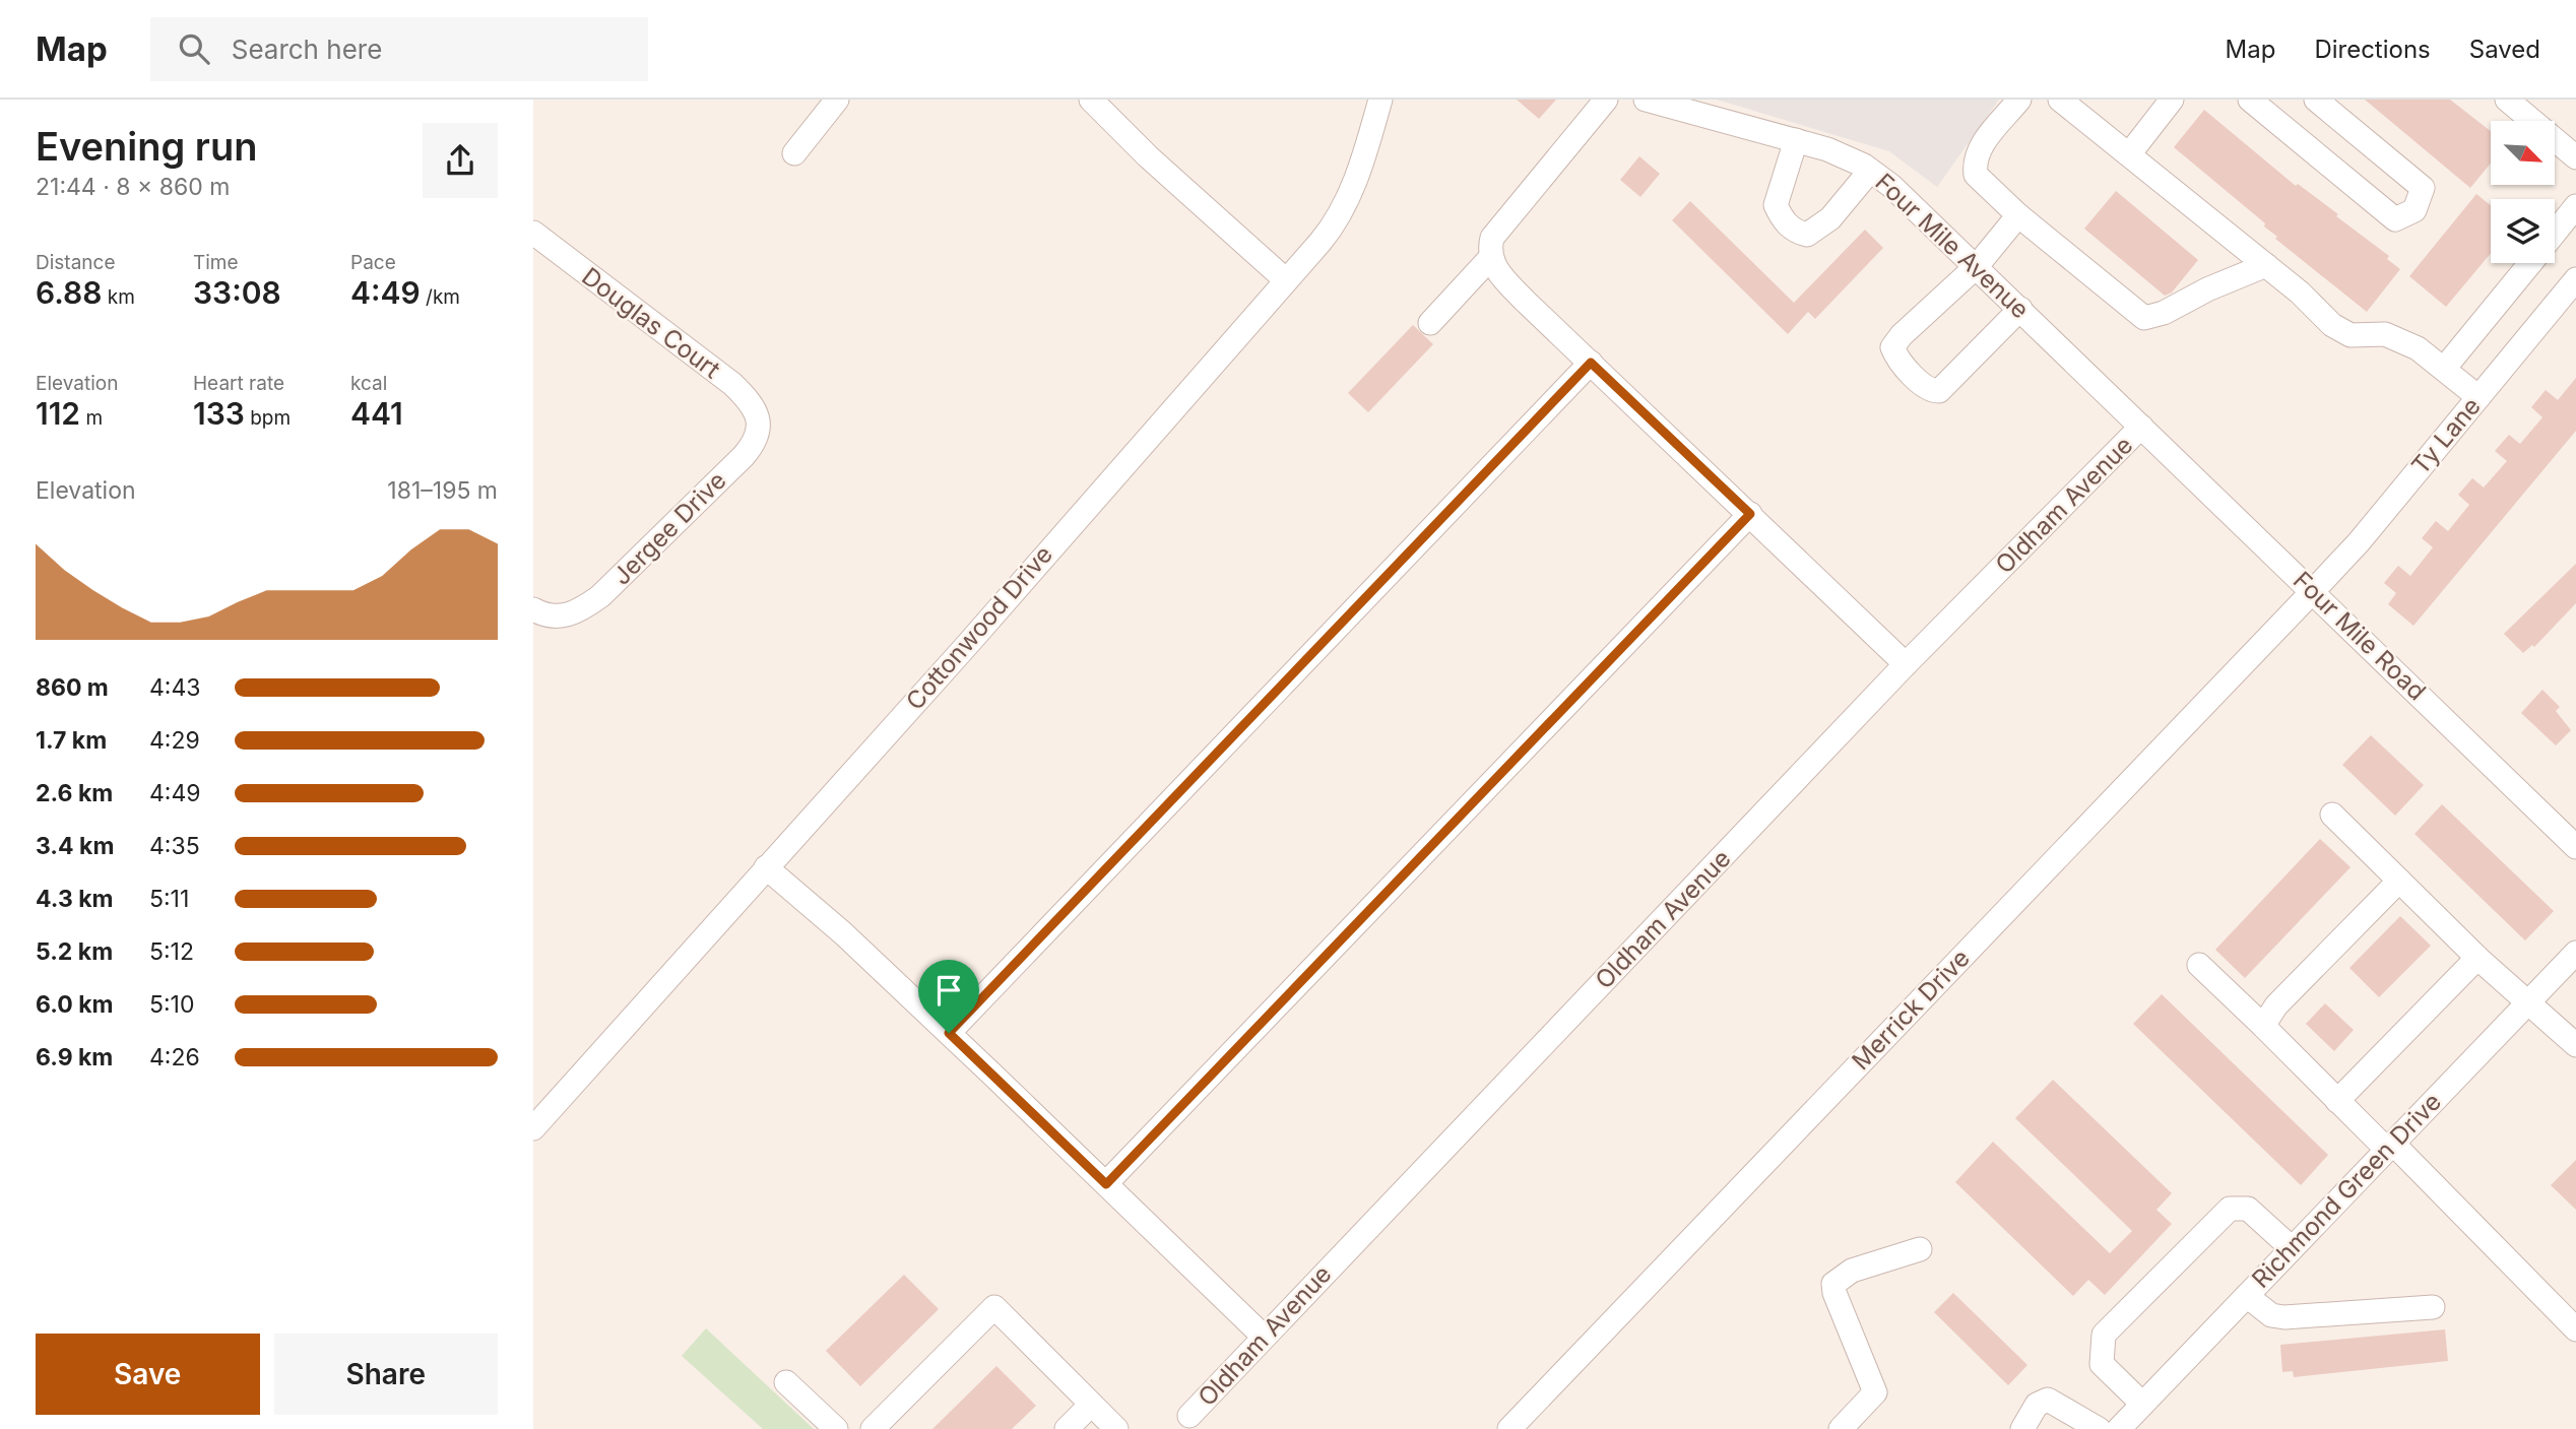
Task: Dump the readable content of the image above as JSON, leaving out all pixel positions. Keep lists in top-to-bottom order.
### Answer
{
  "streets": {
    "street": [
      "Four Mile Avenue",
      "Douglas Court",
      "Ty Lane",
      "Oldham Avenue",
      "Jergee Drive",
      "Cottonwood Drive",
      "Four Mile Road",
      "Merrick Drive",
      "Richmond Green Drive"
    ]
  },
  "crossings": [
    ["Four Mile Avenue", "Oldham Avenue"],
    ["Four Mile Avenue", "Four Mile Road"],
    ["Douglas Court", "Jergee Drive"],
    ["Ty Lane", "Four Mile Road"],
    ["Ty Lane", "Merrick Drive"],
    ["Oldham Avenue", "Four Mile Road"],
    ["Four Mile Road", "Merrick Drive"]
  ],
  "north": "bottom right",
  "page": {
    "header": "Map",
    "search": "Search here",
    "nav": ["Map", "Directions", "Saved"],
    "heading": ["Evening run", "21:44 · 8 × 860 m"],
    "stats": [
      ["Distance", "6.88 km"],
      ["Time", "33:08"],
      ["Pace", "4:49 /km"],
      ["Elevation", "112 m"],
      ["Heart rate", "133 bpm"],
      ["kcal", "441"]
    ],
    "chart": ["Elevation", "181–195 m"],
    "list": [
      {
        "name": "860 m",
        "note": "4:43"
      },
      {
        "name": "1.7 km",
        "note": "4:29"
      },
      {
        "name": "2.6 km",
        "note": "4:49"
      },
      {
        "name": "3.4 km",
        "note": "4:35"
      },
      {
        "name": "4.3 km",
        "note": "5:11"
      },
      {
        "name": "5.2 km",
        "note": "5:12"
      },
      {
        "name": "6.0 km",
        "note": "5:10"
      },
      {
        "name": "6.9 km",
        "note": "4:26"
      }
    ],
    "buttons": ["Save", "Share"]
  }
}
